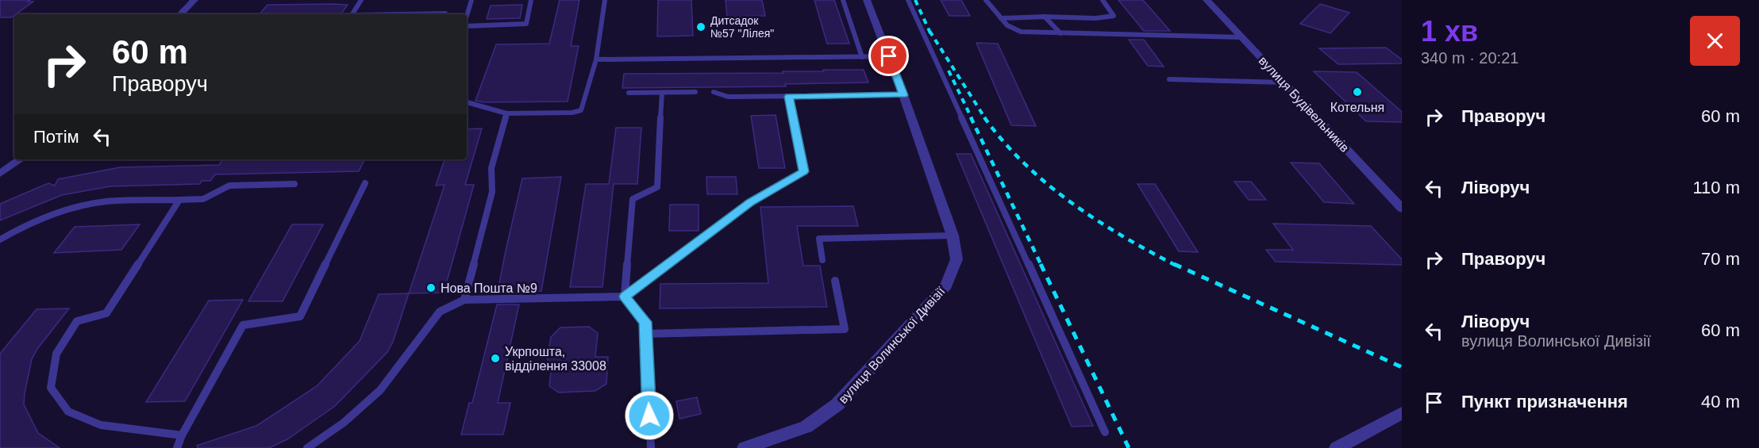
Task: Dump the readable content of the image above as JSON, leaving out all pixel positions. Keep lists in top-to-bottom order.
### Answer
{
  "streets": {
    "street": ["вулиця Будівельників", "вулиця Волинської Дивізії"]
  },
  "places": [
    "Дитсадок №57 \"Лілея\"",
    "Котельня",
    "Нова Пошта №9",
    "Укрпошта, відділення 33008"
  ],
  "page": {
    "heading": ["1 хв", "340 m · 20:21"],
    "turn": ["60 m", "Праворуч"],
    "list": [
      {
        "name": "Праворуч",
        "value": "60 m"
      },
      {
        "name": "Ліворуч",
        "value": "110 m"
      },
      {
        "name": "Праворуч",
        "value": "70 m"
      },
      {
        "name": "Ліворуч",
        "note": "вулиця Волинської Дивізії",
        "value": "60 m"
      },
      {
        "name": "Пункт призначення",
        "value": "40 m"
      }
    ],
    "then": "Потім"
  }
}
